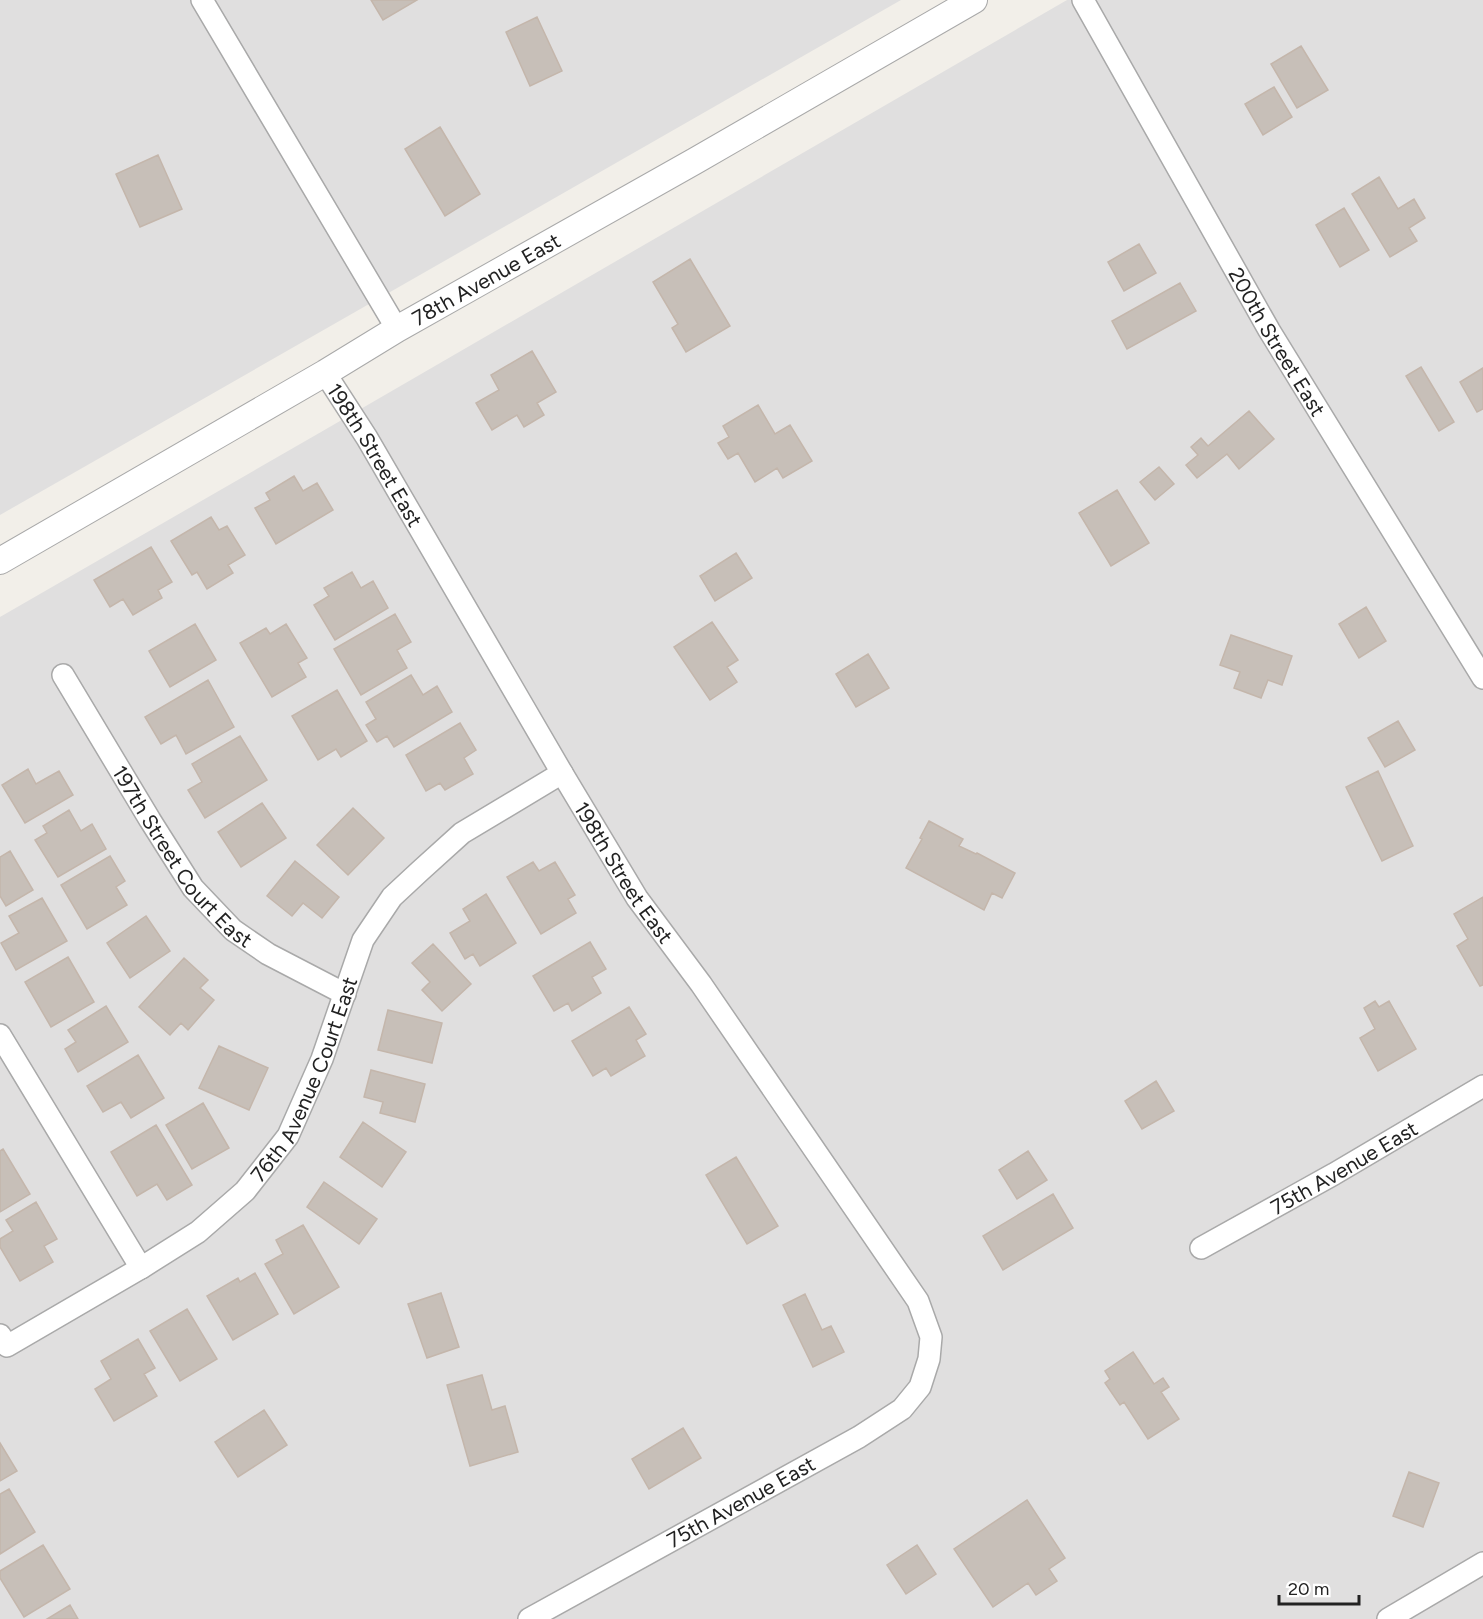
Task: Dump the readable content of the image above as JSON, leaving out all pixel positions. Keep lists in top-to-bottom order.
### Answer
{
  "streets": {
    "street": [
      "78th Avenue East",
      "200th Street East",
      "198th Street East",
      "197th Street Court East",
      "76th Avenue Court East",
      "75th Avenue East"
    ]
  },
  "crossings": [
    ["78th Avenue East", "198th Street East"],
    ["198th Street East", "76th Avenue Court East"],
    ["198th Street East", "75th Avenue East"],
    ["197th Street Court East", "76th Avenue Court East"]
  ],
  "scale_bar": "20 m"
}
